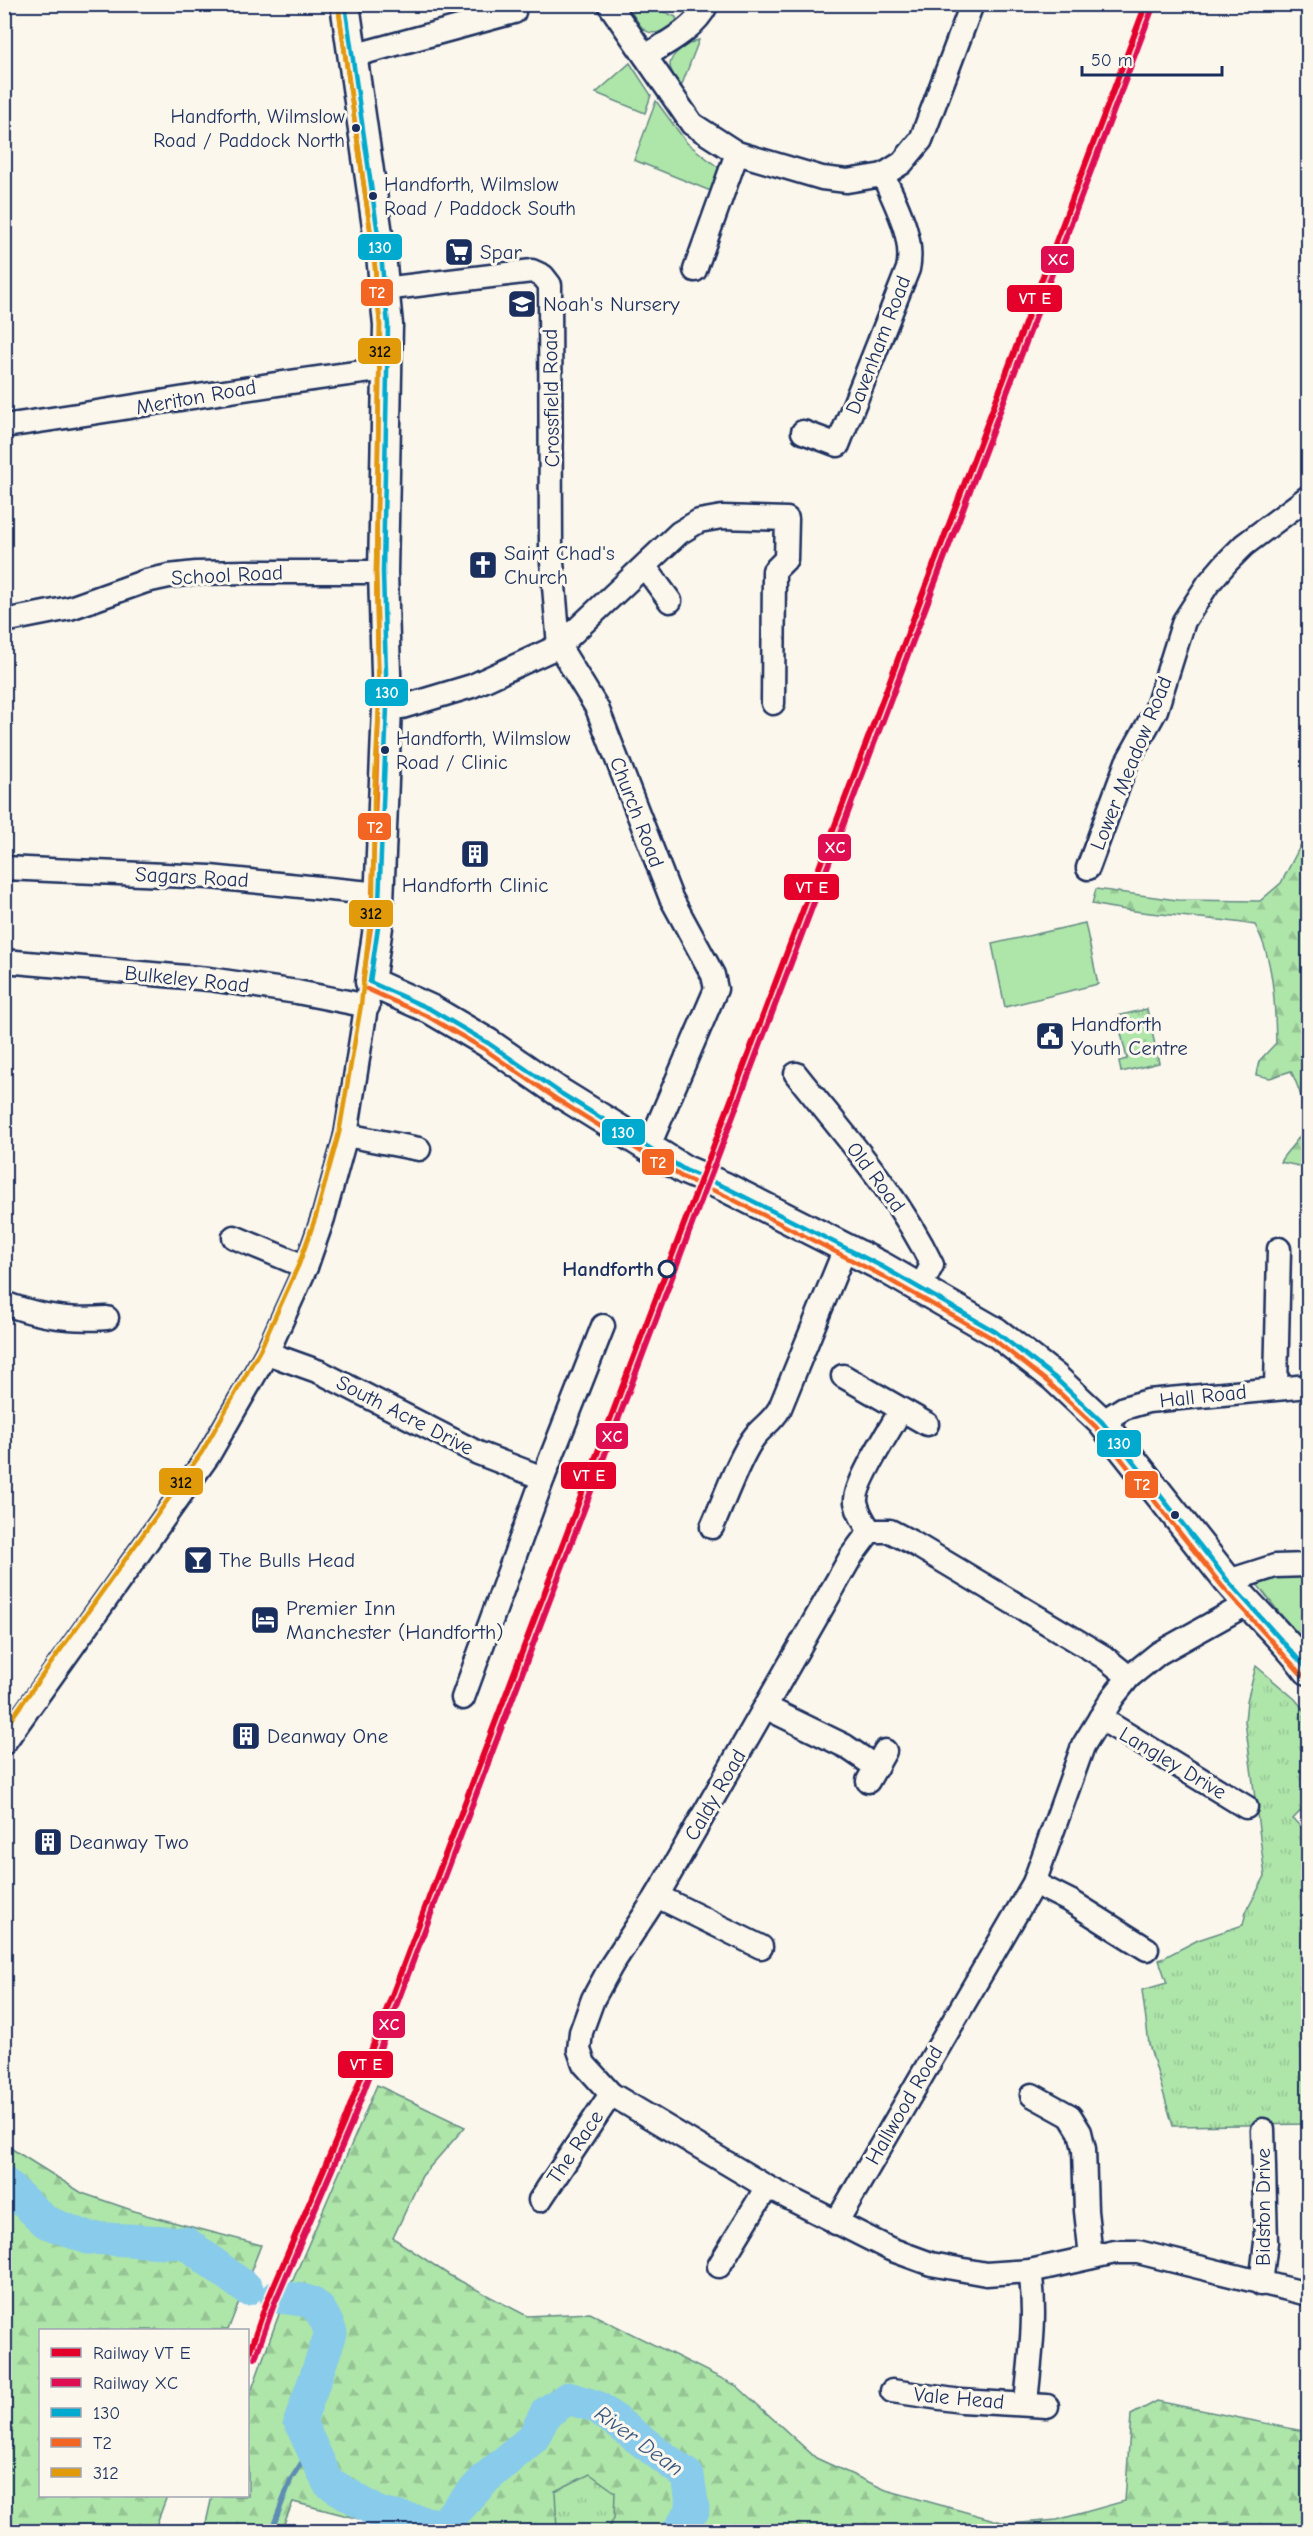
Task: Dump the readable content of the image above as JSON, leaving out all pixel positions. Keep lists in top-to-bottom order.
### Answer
{
  "streets": {
    "street": [
      "Davenham Road",
      "Meriton Road",
      "Crossfield Road",
      "School Road",
      "Lower Meadow Road",
      "Church Road",
      "Sagars Road",
      "Bulkeley Road",
      "Old Road",
      "Hall Road",
      "South Acre Drive",
      "Langley Drive",
      "Caldy Road",
      "Hallwood Road",
      "The Race",
      "Bidston Drive",
      "Vale Head"
    ]
  },
  "crossings": [
    ["Crossfield Road", "Church Road"],
    ["Langley Drive", "Hallwood Road"],
    ["Caldy Road", "Hallwood Road"],
    ["Caldy Road", "The Race"]
  ],
  "water": ["River Dean"],
  "places": {
    "other": [
      "Handforth, Wilmslow Road / Paddock North",
      "Handforth, Wilmslow Road / Paddock South",
      "Handforth, Wilmslow Road / Clinic",
      "Handforth"
    ],
    "supermarket": ["Spar"],
    "school or university": ["Noah's Nursery"],
    "church": ["Saint Chad's Church"],
    "building": ["Handforth Clinic", "Deanway One", "Deanway Two"],
    "public building": ["Handforth Youth Centre"],
    "bar": ["The Bulls Head"],
    "hotel": ["Premier Inn Manchester (Handforth)"]
  },
  "lines": [
    "transit line 130",
    "transit line T2",
    "transit line 312",
    "rail line XC"
  ],
  "legend": [
    "Railway VT E",
    "Railway XC",
    "130",
    "T2",
    "312"
  ],
  "scale_bar": "50 m"
}
